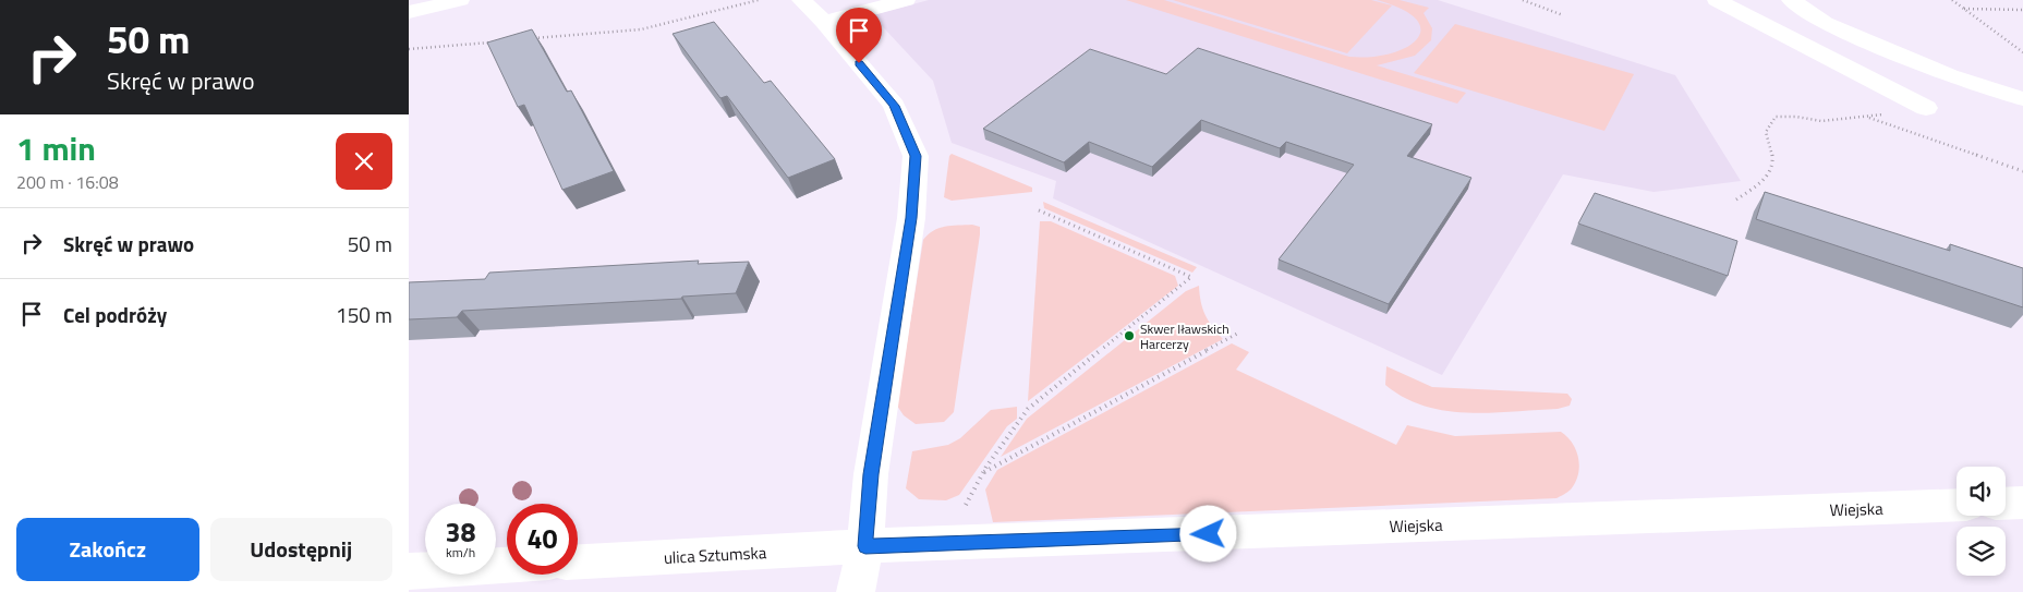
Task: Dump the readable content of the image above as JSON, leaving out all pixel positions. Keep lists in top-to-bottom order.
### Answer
{
  "streets": {
    "street": ["Wiejska", "ulica Sztumska"]
  },
  "crossings": [
    ["Wiejska", "ulica Sztumska"]
  ],
  "places": ["Skwer Iławskich Harcerzy"],
  "page": {
    "turn": ["50 m", "Skręć w prawo"],
    "heading": ["1 min", "200 m · 16:08"],
    "list": [
      {
        "name": "Skręć w prawo",
        "value": "50 m"
      },
      {
        "name": "Cel podróży",
        "value": "150 m"
      }
    ],
    "speed": "38 km/h",
    "limit": "40",
    "buttons": ["Zakończ", "Udostępnij"]
  }
}
